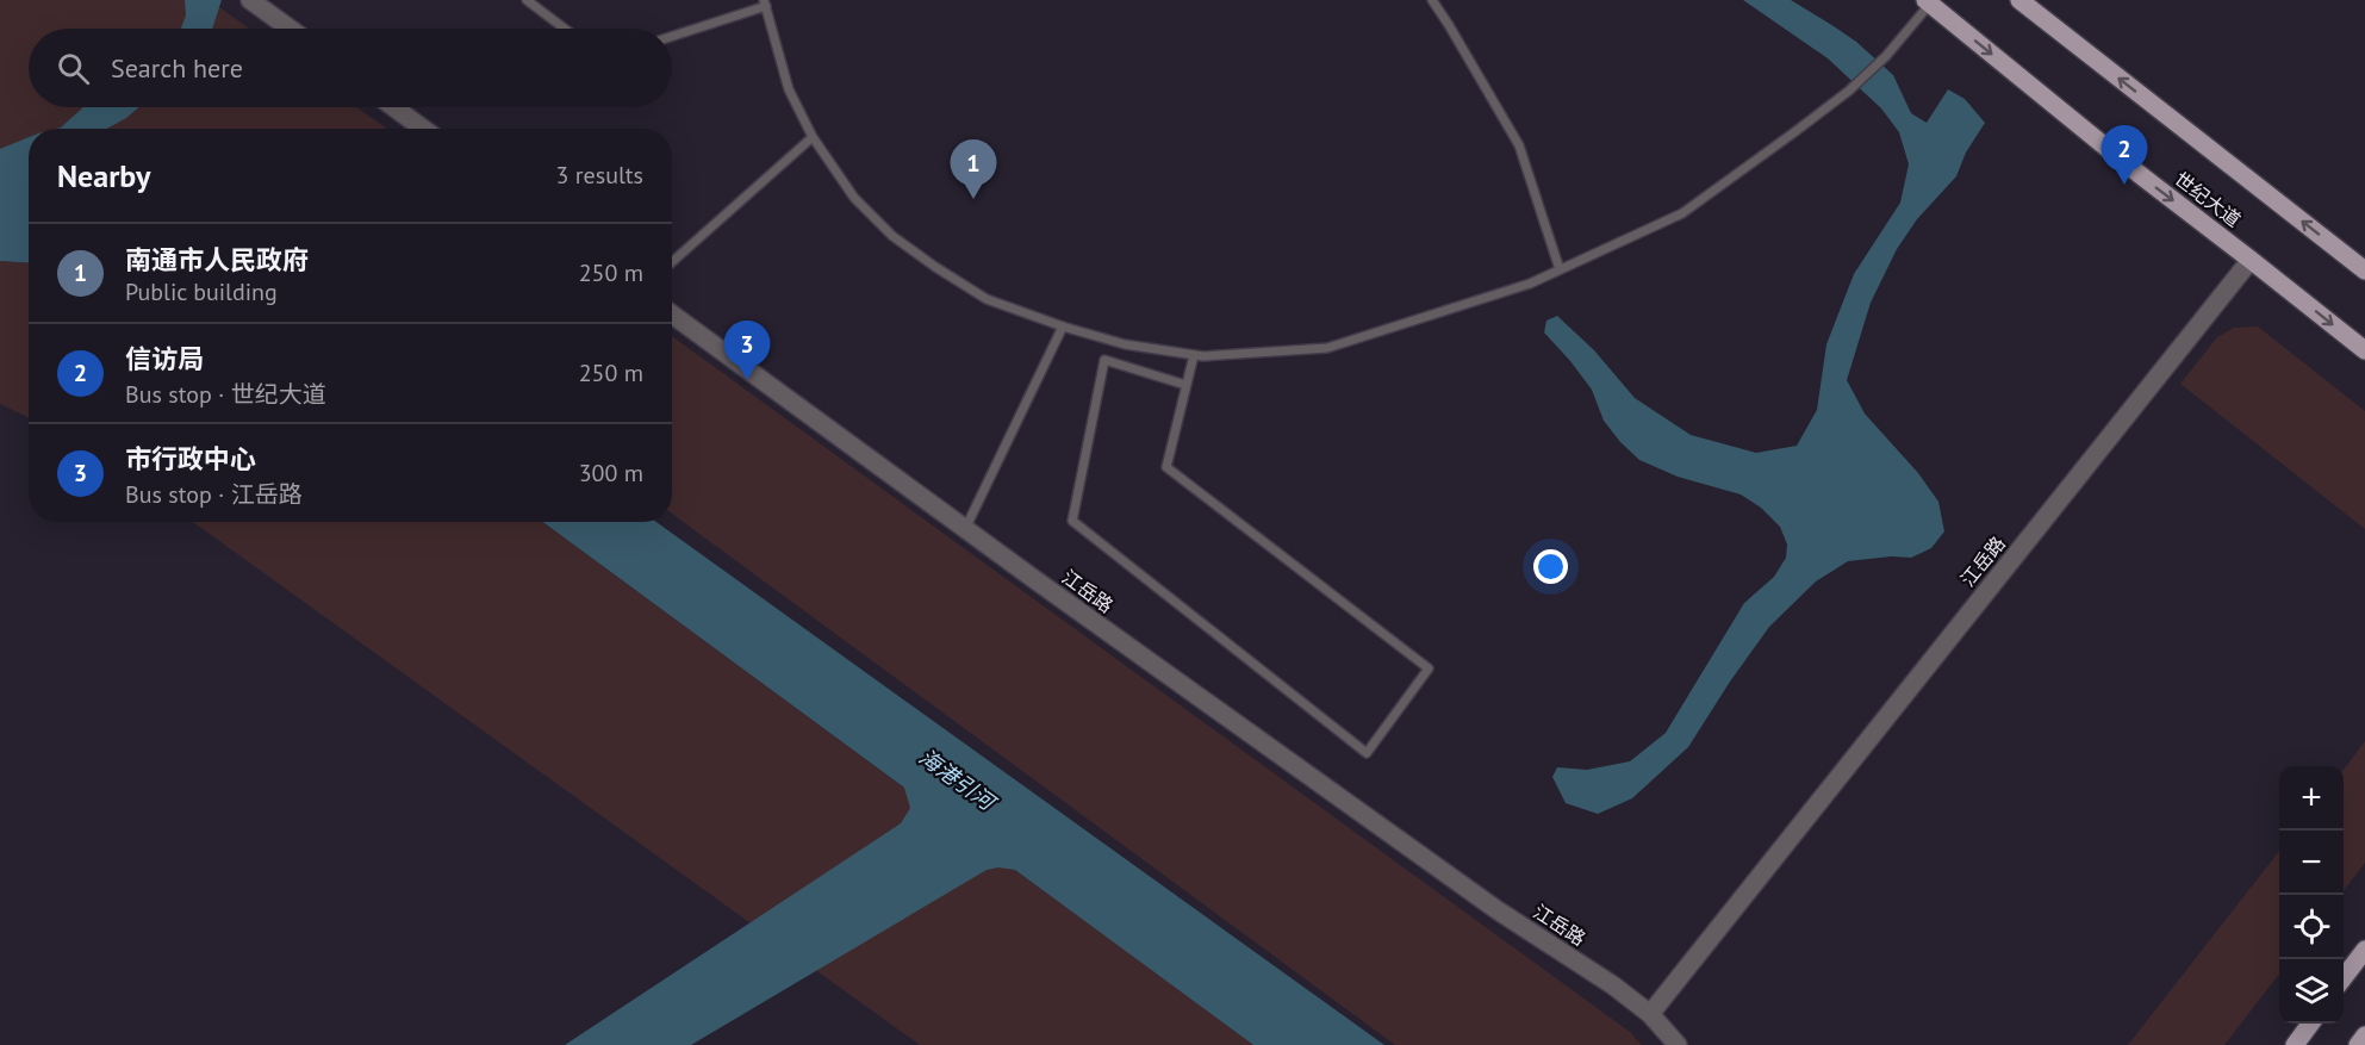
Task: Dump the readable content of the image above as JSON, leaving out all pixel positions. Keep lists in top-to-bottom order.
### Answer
{
  "streets": {
    "main road": ["世纪大道"],
    "street": ["江岳路"]
  },
  "crossings": [
    ["世纪大道", "江岳路"]
  ],
  "water": ["海港引河"],
  "page": {
    "search": "Search here",
    "pins": ["2", "1", "3"],
    "heading": ["Nearby", "3 results"],
    "list": [
      {
        "mark": "1",
        "name": "南通市人民政府",
        "note": "Public building",
        "value": "250 m"
      },
      {
        "mark": "2",
        "name": "信访局",
        "note": "Bus stop · 世纪大道",
        "value": "250 m"
      },
      {
        "mark": "3",
        "name": "市行政中心",
        "note": "Bus stop · 江岳路",
        "value": "300 m"
      }
    ],
    "map_buttons": ["+", "−"]
  }
}
